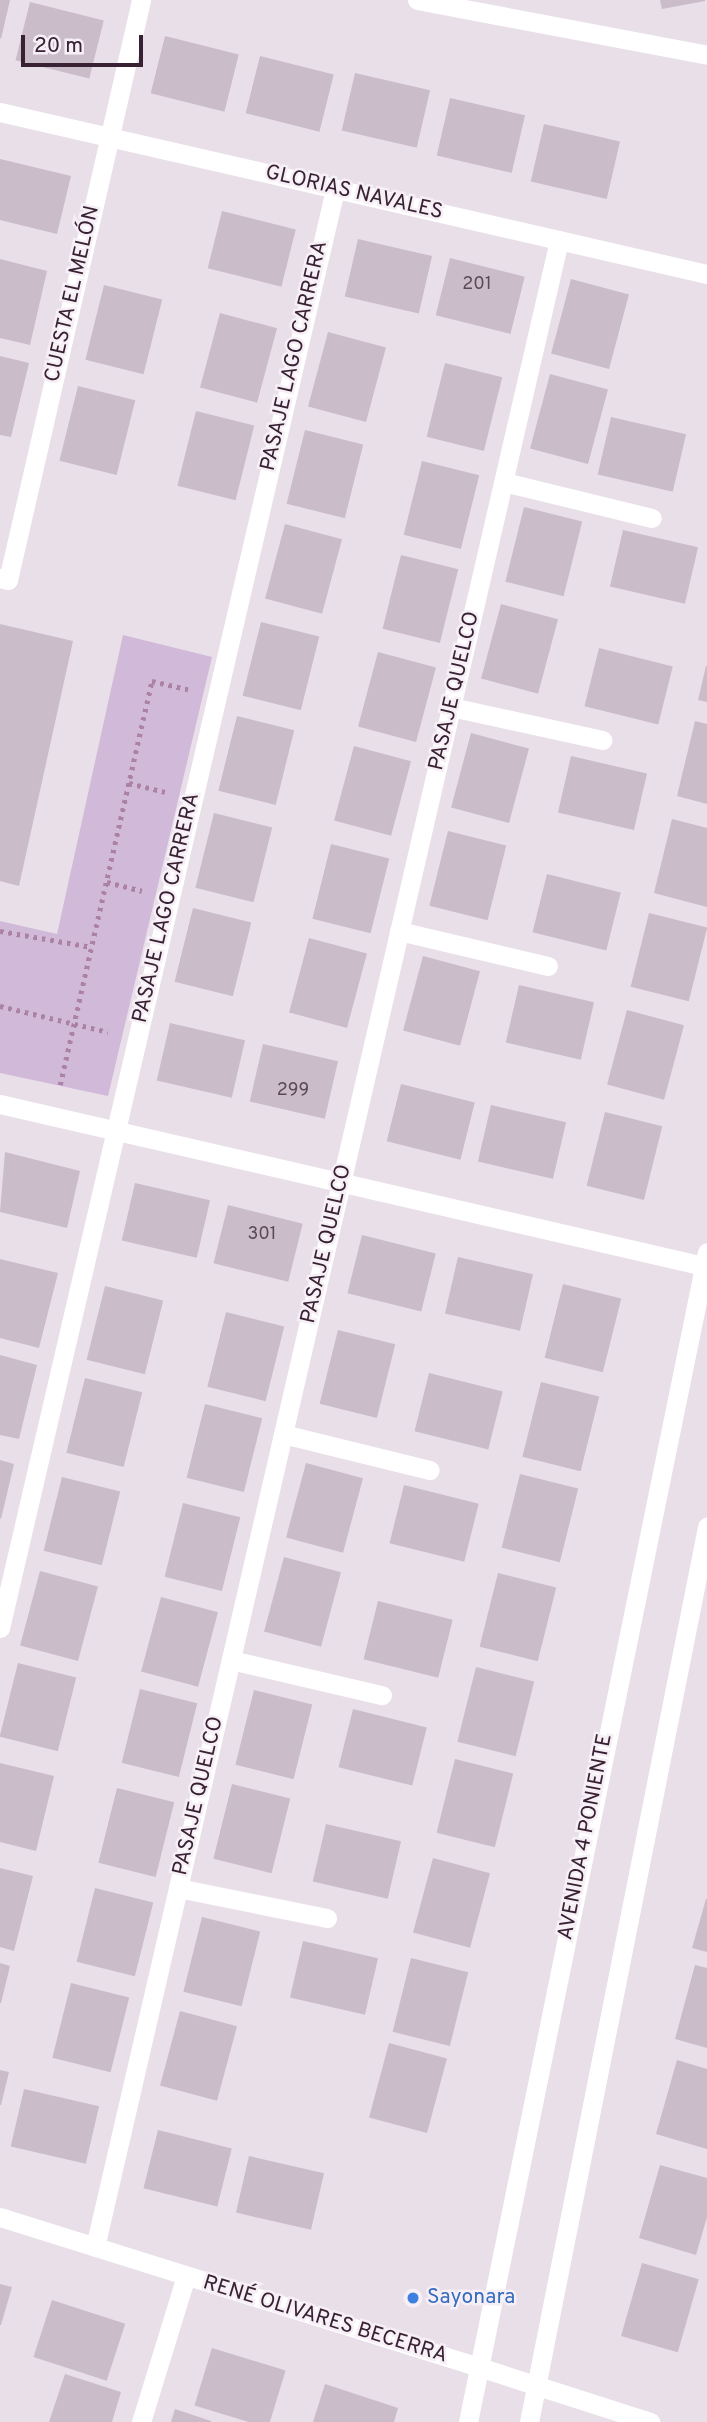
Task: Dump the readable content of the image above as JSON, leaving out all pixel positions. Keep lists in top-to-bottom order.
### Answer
{
  "streets": {
    "street": [
      "GLORIAS NAVALES",
      "CUESTA EL MELÓN",
      "PASAJE LAGO CARRERA",
      "PASAJE QUELCO",
      "AVENIDA 4 PONIENTE",
      "RENÉ OLIVARES BECERRA"
    ]
  },
  "crossings": [
    ["GLORIAS NAVALES", "CUESTA EL MELÓN"],
    ["GLORIAS NAVALES", "PASAJE LAGO CARRERA"],
    ["GLORIAS NAVALES", "PASAJE QUELCO"],
    ["PASAJE QUELCO", "RENÉ OLIVARES BECERRA"],
    ["AVENIDA 4 PONIENTE", "RENÉ OLIVARES BECERRA"]
  ],
  "places": ["Sayonara"],
  "house_numbers": ["201", "299", "301"],
  "scale_bar": "20 m"
}
